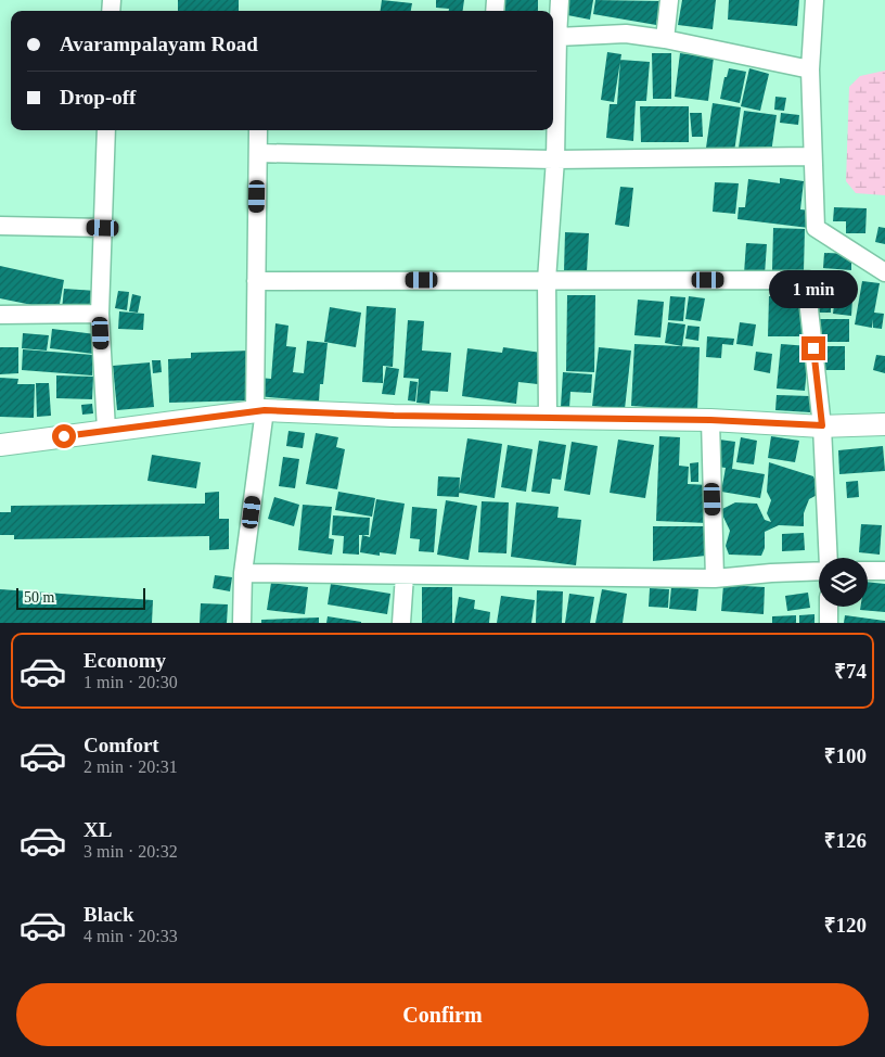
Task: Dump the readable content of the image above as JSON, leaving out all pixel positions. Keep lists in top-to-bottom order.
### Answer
{
  "scale_bar": "50 m",
  "page": {
    "banner": ["Avarampalayam Road", "Drop-off"],
    "bubble": "1 min",
    "scale": "50 m",
    "list": [
      {
        "name": "Economy",
        "note": "1 min · 20:30",
        "value": "₹74"
      },
      {
        "name": "Comfort",
        "note": "2 min · 20:31",
        "value": "₹100"
      },
      {
        "name": "XL",
        "note": "3 min · 20:32",
        "value": "₹126"
      },
      {
        "name": "Black",
        "note": "4 min · 20:33",
        "value": "₹120"
      }
    ],
    "buttons": "Confirm"
  }
}
